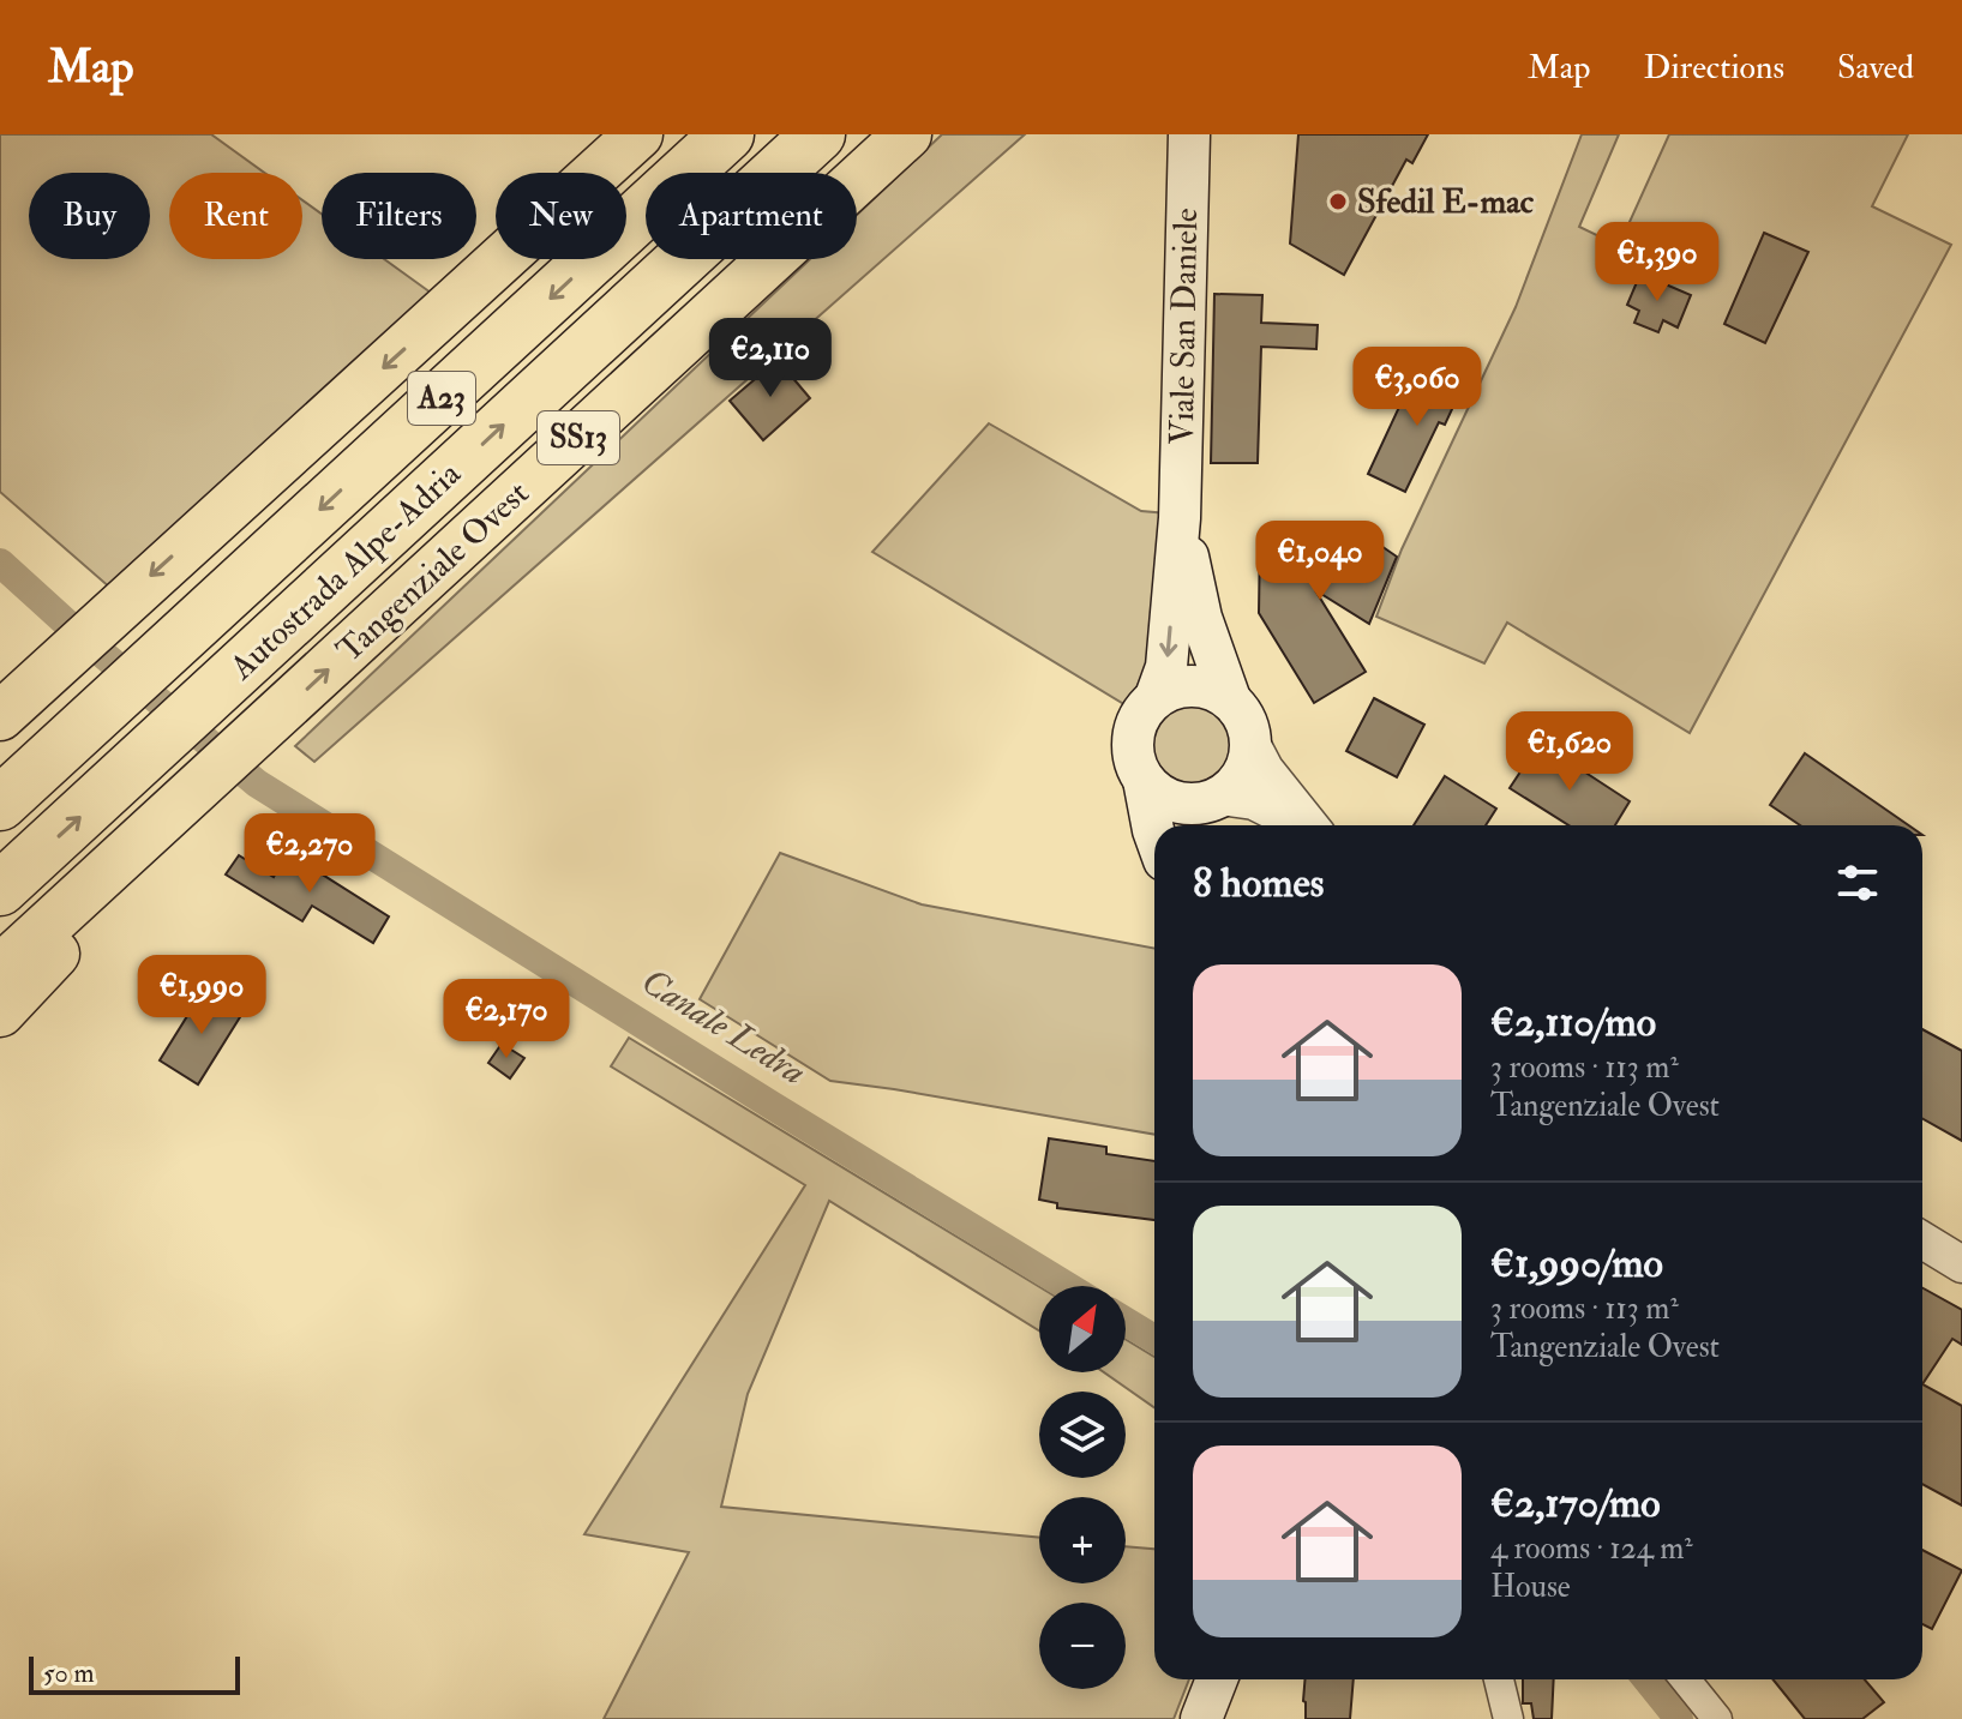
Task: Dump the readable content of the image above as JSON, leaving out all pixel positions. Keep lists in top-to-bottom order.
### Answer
{
  "streets": {
    "highway": [
      "A23",
      "SS13",
      "Autostrada Alpe-Adria",
      "Tangenziale Ovest"
    ],
    "main road": ["Viale San Daniele"]
  },
  "water": ["Canale Ledra"],
  "places": ["Sfedil E-mac"],
  "scale_bar": "50 m",
  "north": "top right",
  "page": {
    "header": "Map",
    "nav": ["Map", "Directions", "Saved"],
    "chip": [
      "Buy",
      "Rent",
      "Filters",
      "New",
      "Apartment"
    ],
    "price": [
      "€1,390",
      "€2,110",
      "€3,060",
      "€1,040",
      "€1,620",
      "€2,270",
      "€1,990",
      "€2,170"
    ],
    "heading": "8 homes",
    "list": [
      {
        "name": "€2,110/mo",
        "note": "3 rooms · 113 m² · Tangenziale Ovest"
      },
      {
        "name": "€1,990/mo",
        "note": "3 rooms · 113 m² · Tangenziale Ovest"
      },
      {
        "name": "€2,170/mo",
        "note": "4 rooms · 124 m² · House"
      }
    ],
    "map_buttons": ["+", "−"],
    "scale": "50 m"
  }
}
